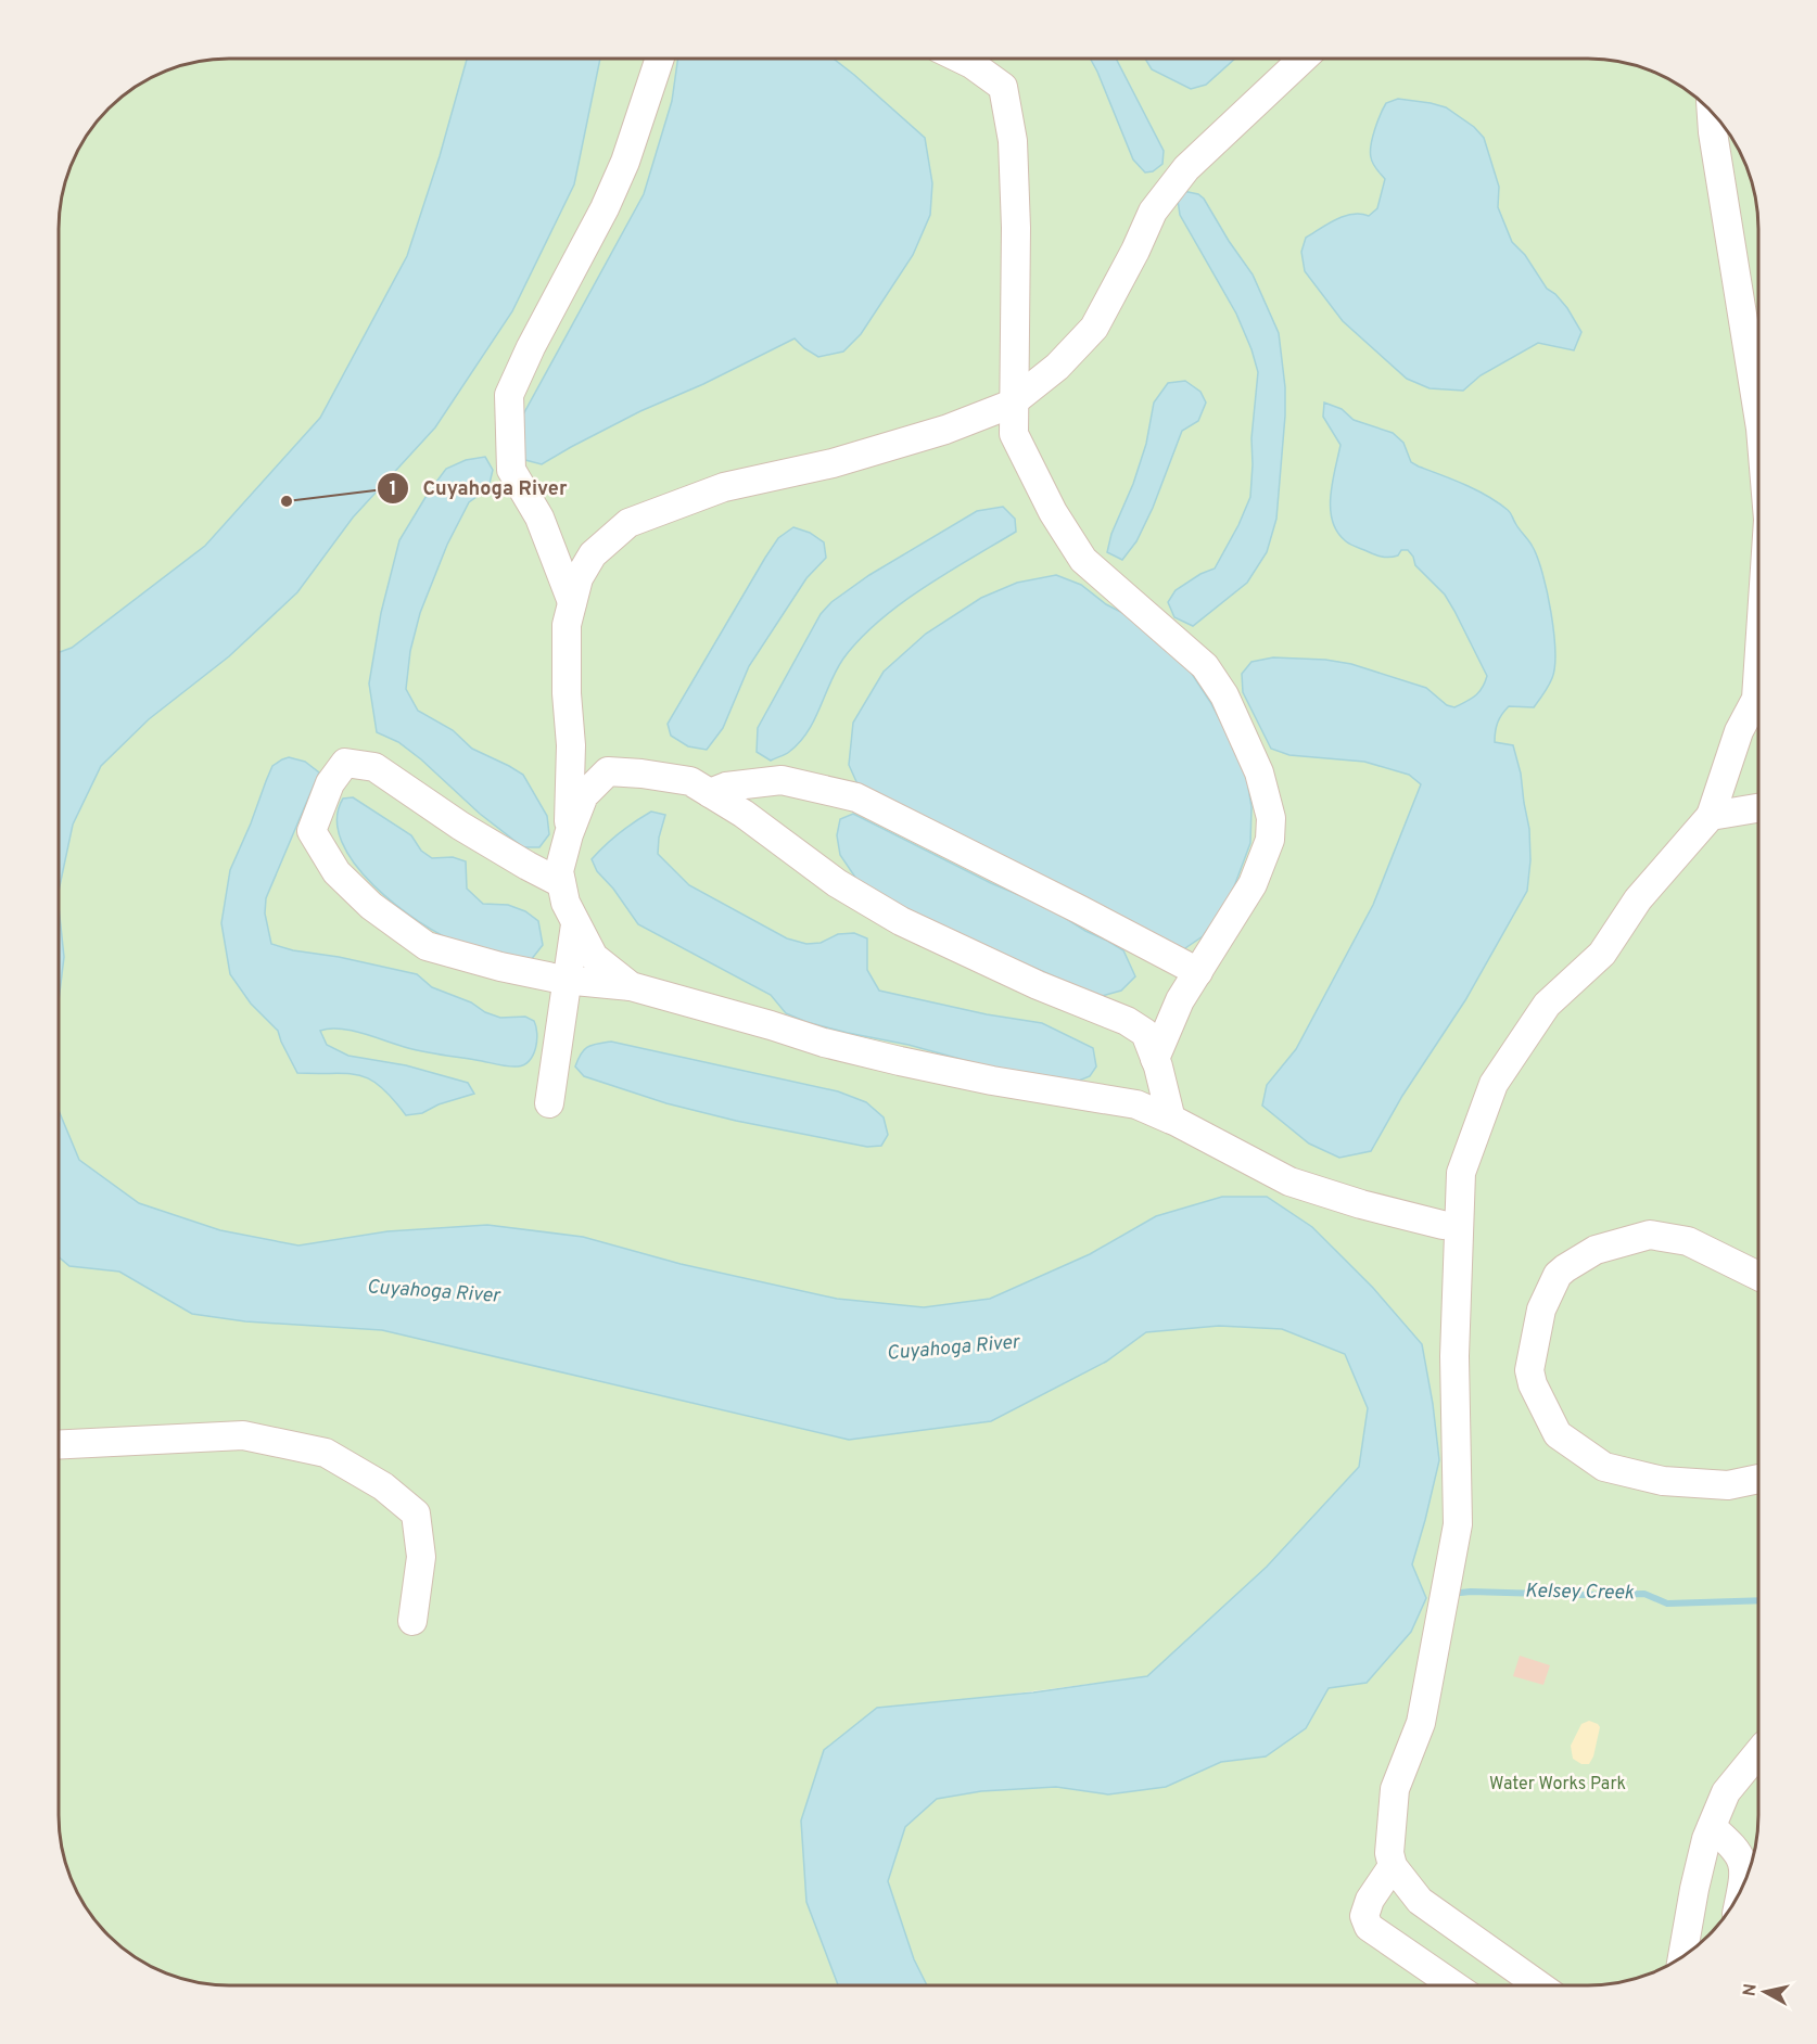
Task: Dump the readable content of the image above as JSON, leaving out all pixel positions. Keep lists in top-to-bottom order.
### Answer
{
  "water": ["Cuyahoga River", "Kelsey Creek"],
  "parks": ["Water Works Park"],
  "places": ["Cuyahoga River"],
  "north": "left"
}
